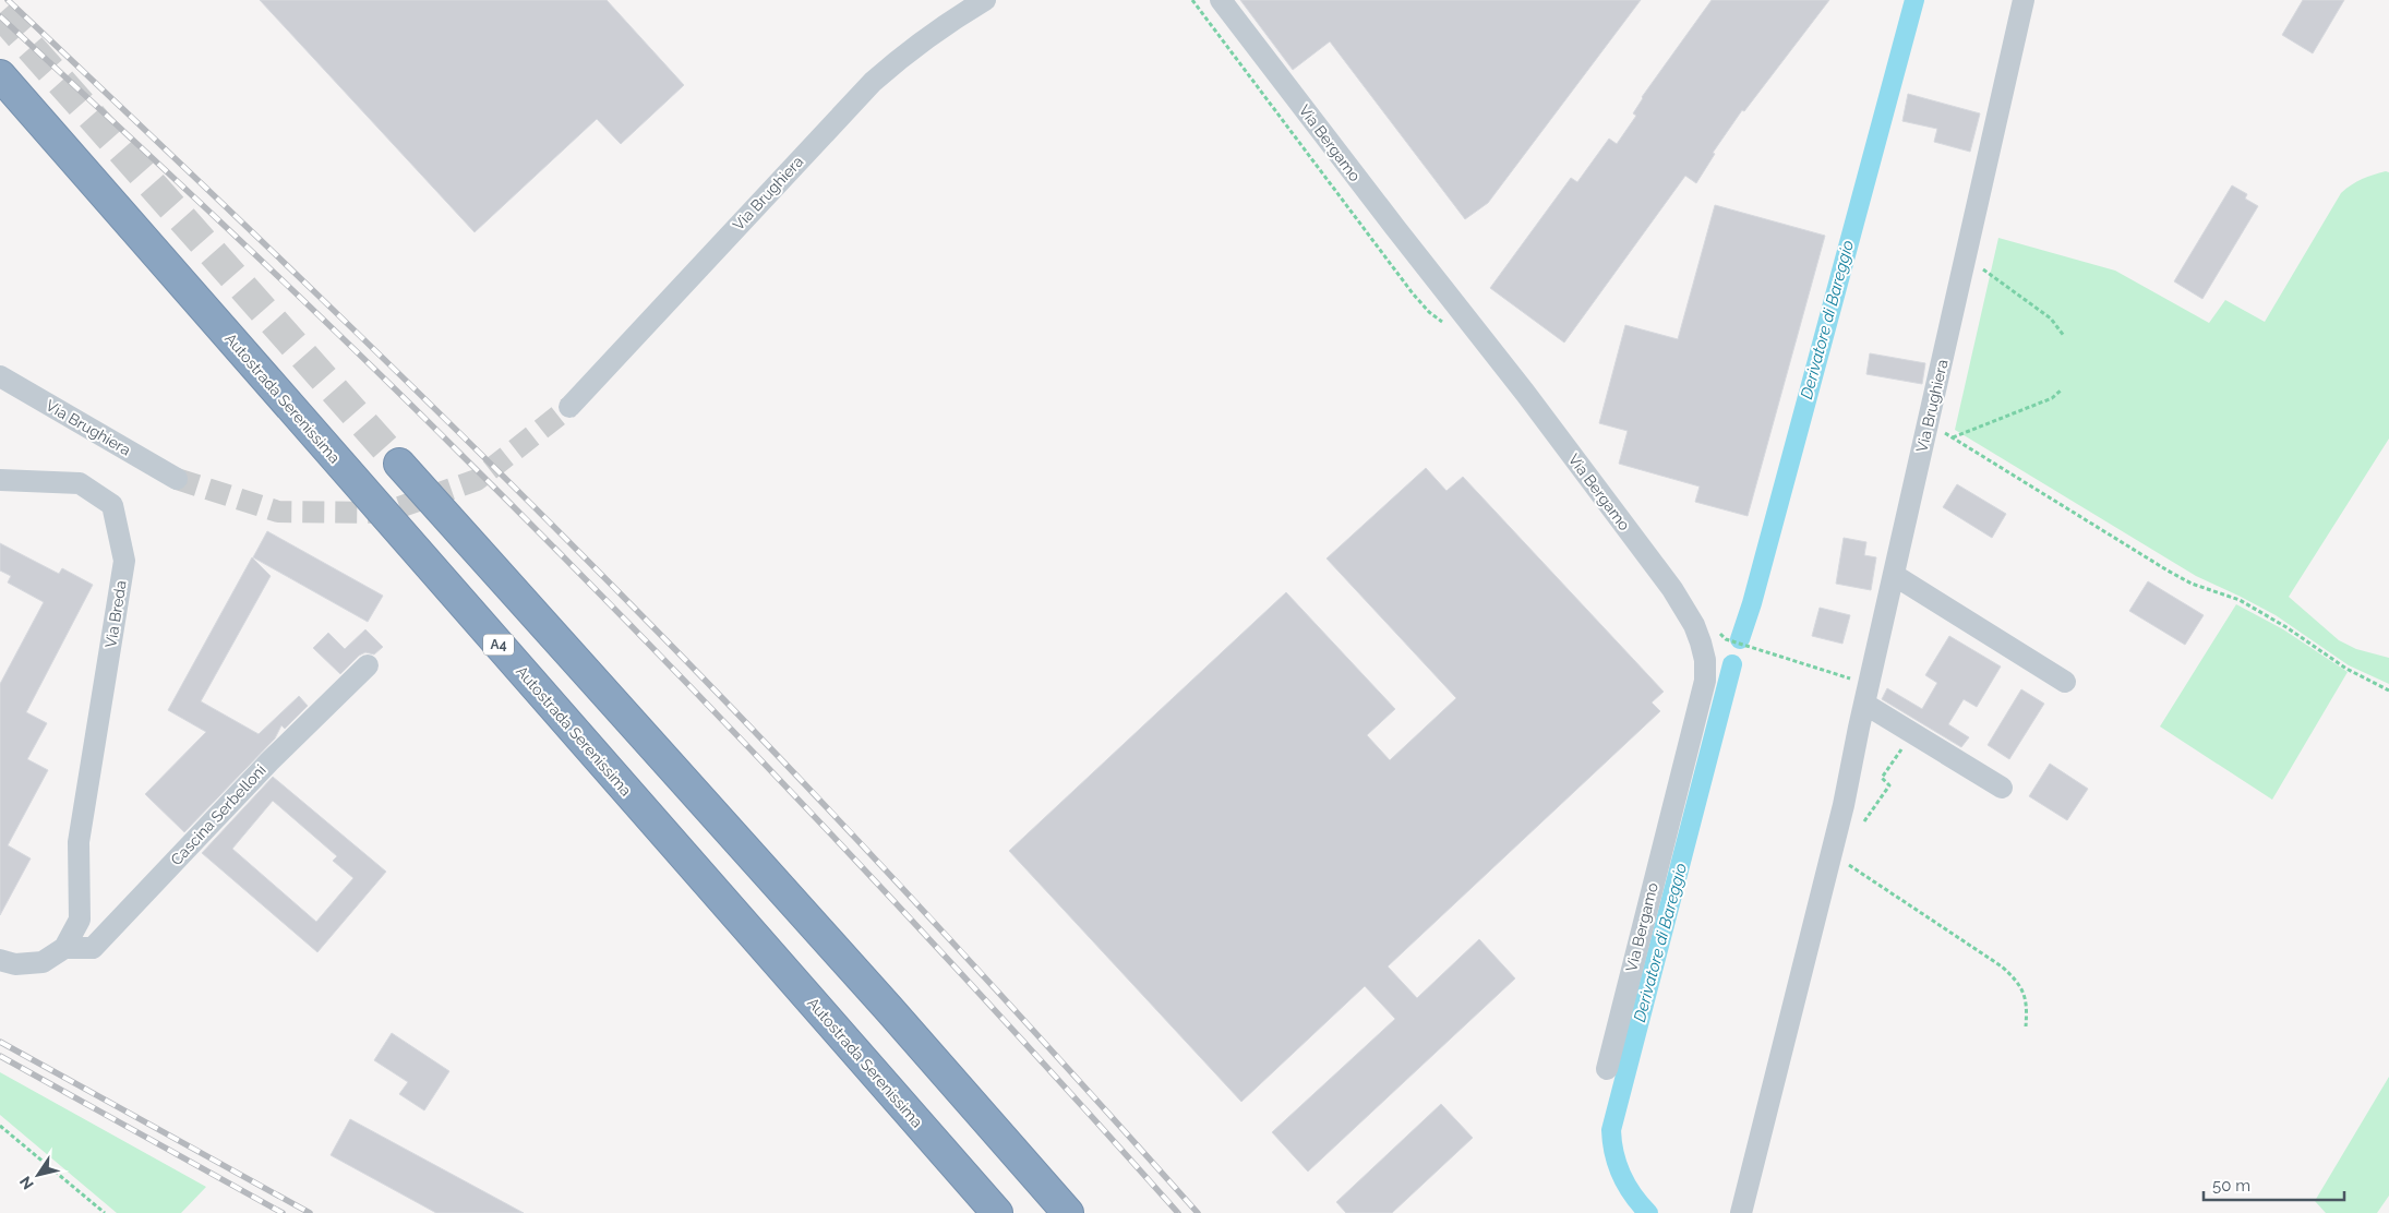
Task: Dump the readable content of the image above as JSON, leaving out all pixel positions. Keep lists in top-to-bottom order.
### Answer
{
  "streets": {
    "highway": ["Autostrada Serenissima", "A4"],
    "street": [
      "Via Bergamo",
      "Via Brughiera",
      "Via Breda",
      "Cascina Serbelloni"
    ]
  },
  "crossings": [
    ["Via Breda", "Cascina Serbelloni"]
  ],
  "water": ["Derivatore di Bareggio"],
  "scale_bar": "50 m",
  "north": "bottom left"
}
